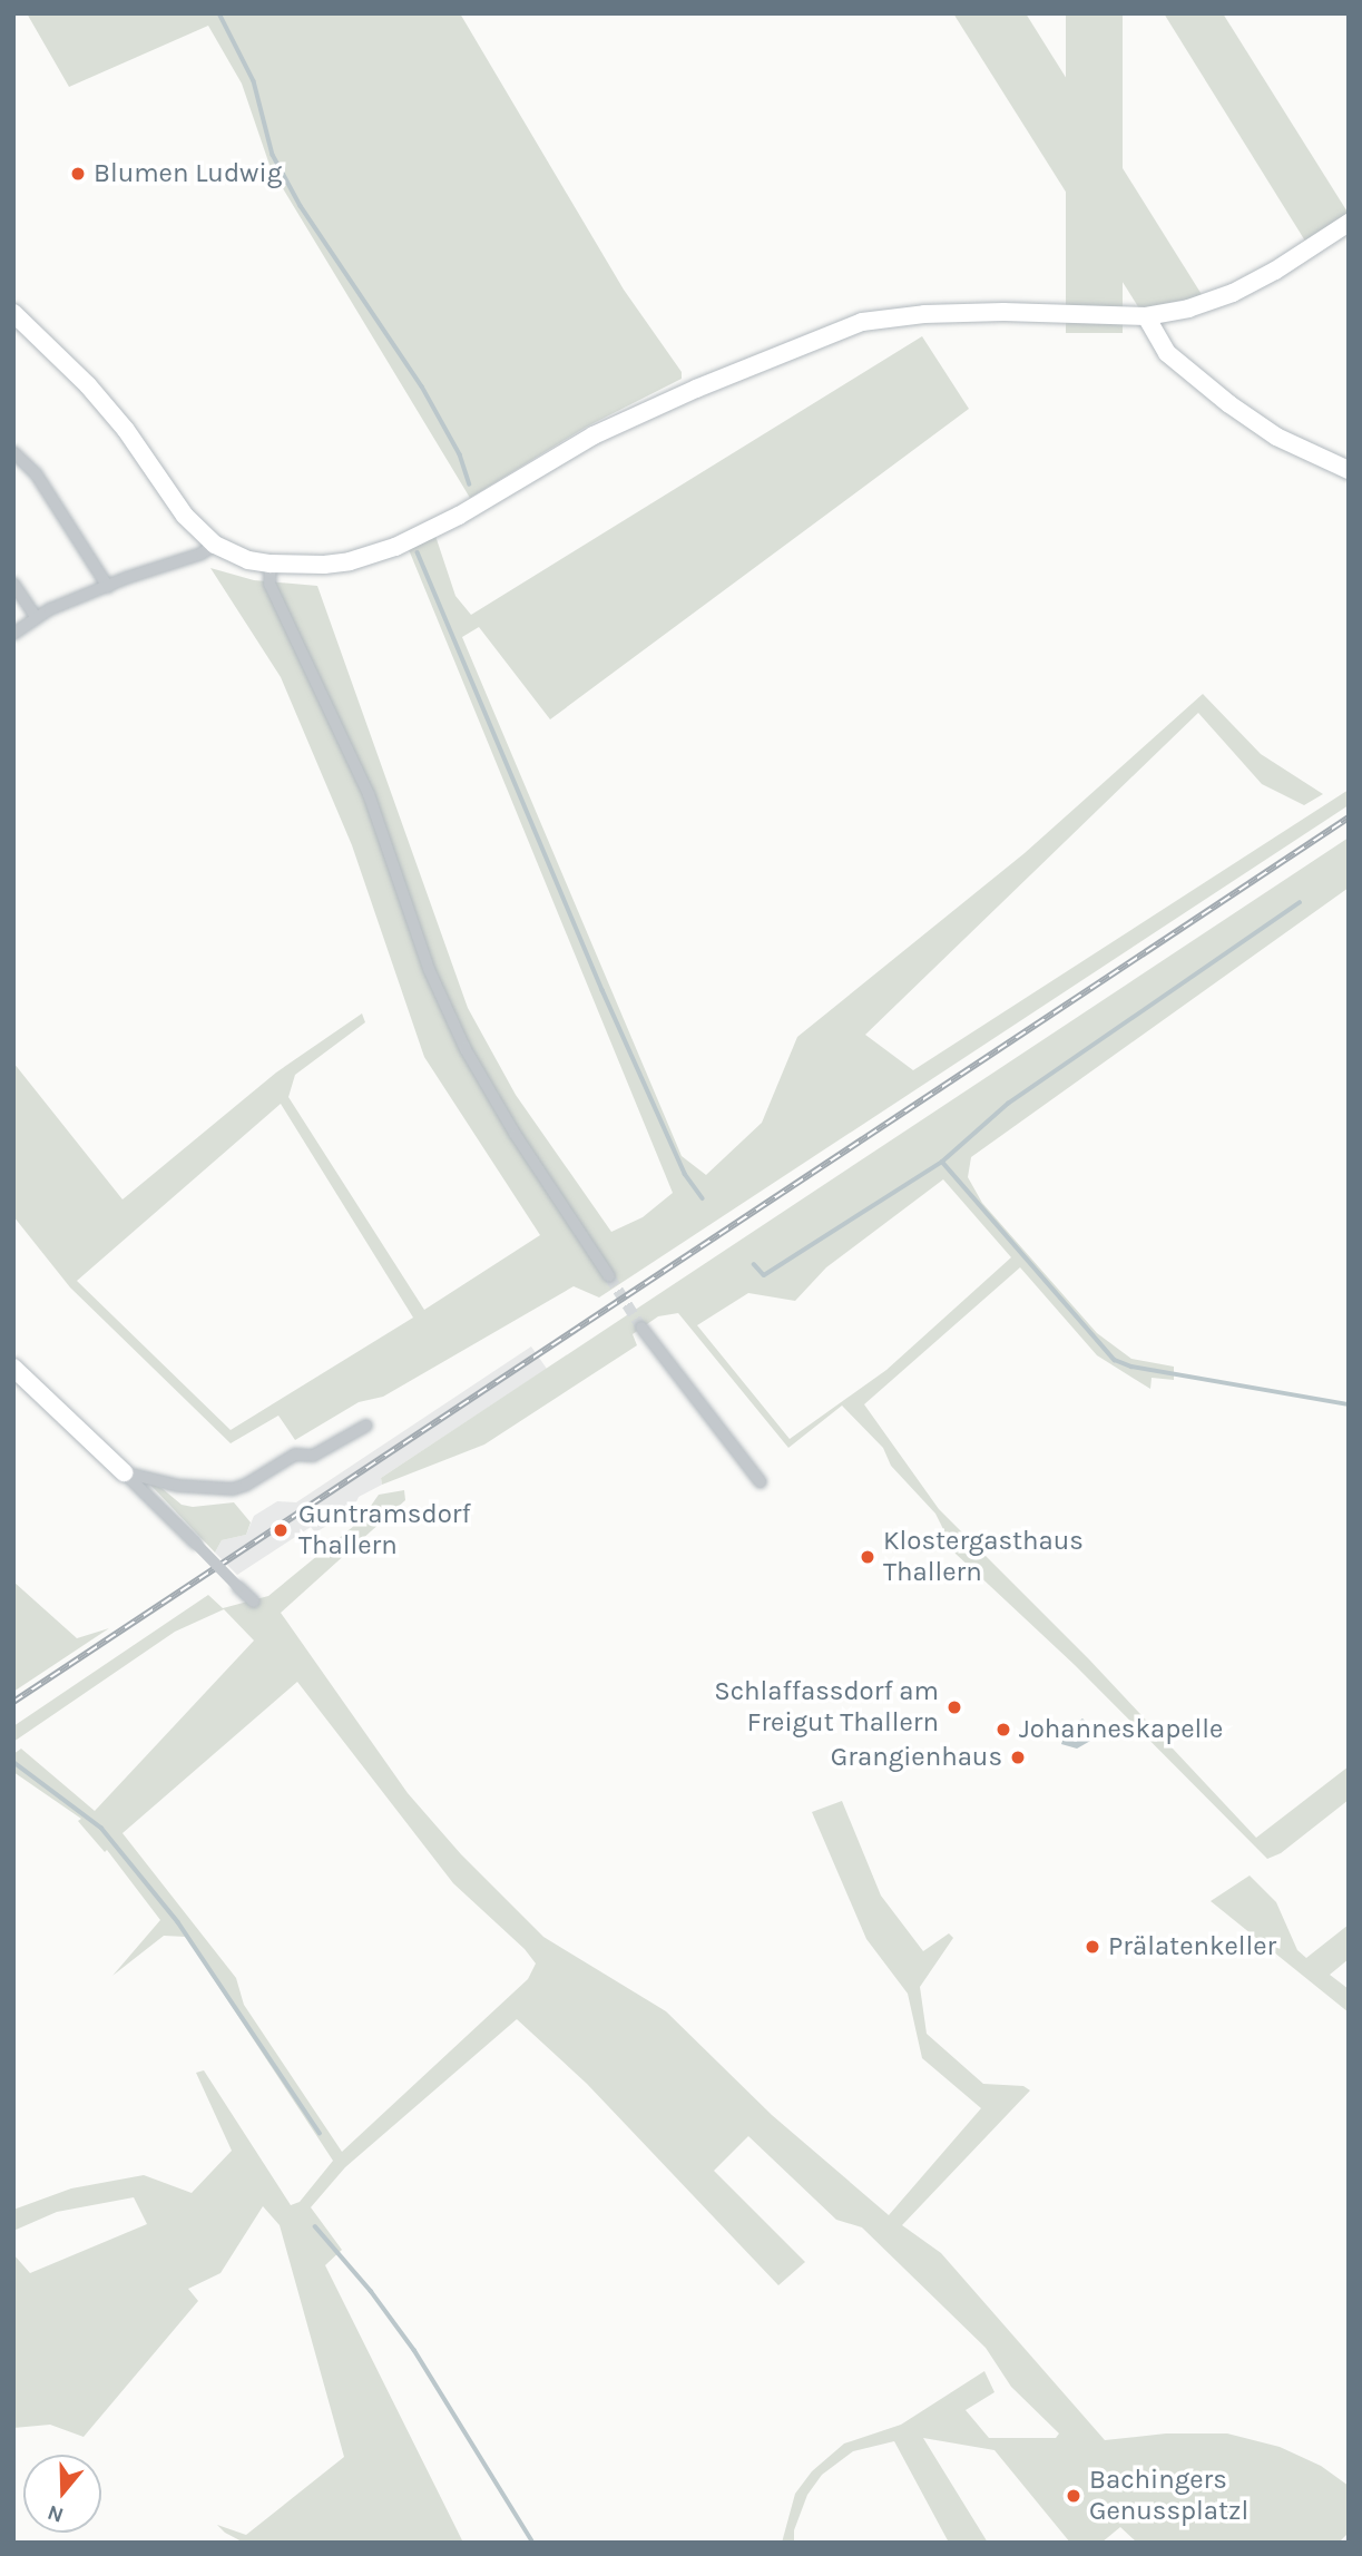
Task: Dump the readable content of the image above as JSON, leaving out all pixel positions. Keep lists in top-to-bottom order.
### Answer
{
  "places": [
    "Blumen Ludwig",
    "Guntramsdorf Thallern",
    "Klostergasthaus Thallern",
    "Schlaffassdorf am Freigut Thallern",
    "Johanneskapelle",
    "Grangienhaus",
    "Prälatenkeller",
    "Bachingers Genussplatzl"
  ],
  "north": "bottom"
}
